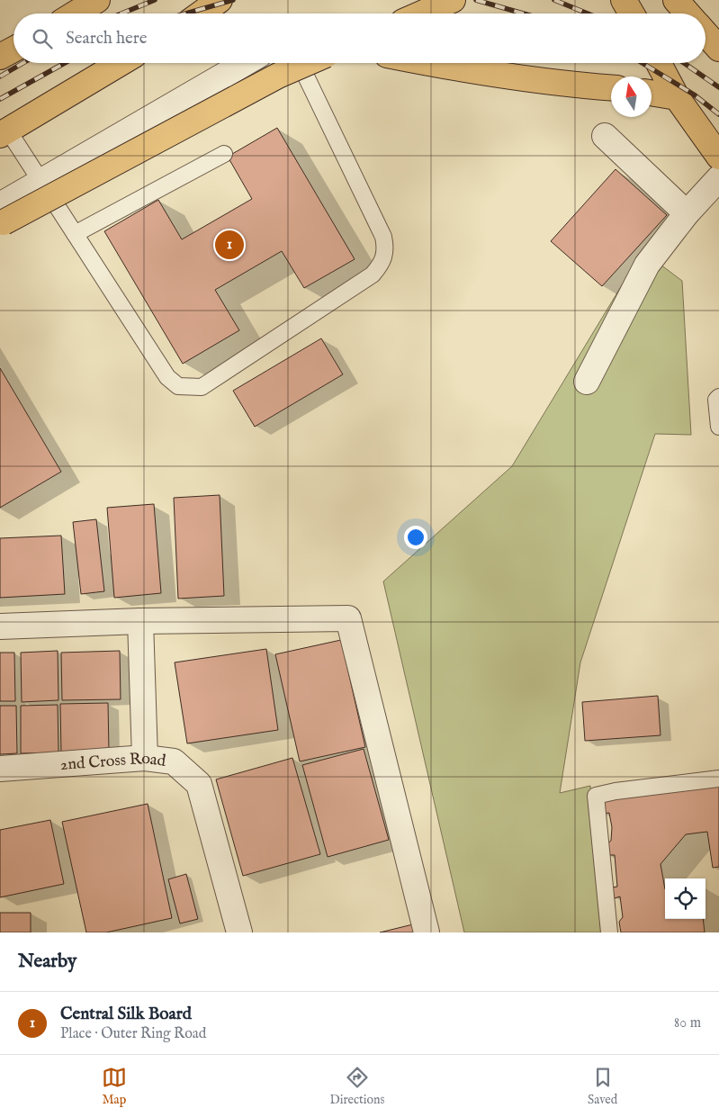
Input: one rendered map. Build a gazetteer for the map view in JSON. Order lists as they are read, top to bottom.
{
  "streets": {
    "street": ["2nd Cross Road"]
  },
  "north": "top",
  "page": {
    "search": "Search here",
    "pins": "1",
    "heading": "Nearby",
    "list": [
      {
        "mark": "1",
        "name": "Central Silk Board",
        "note": "Place · Outer Ring Road",
        "value": "80 m"
      }
    ],
    "nav": ["Map", "Directions", "Saved"]
  }
}
